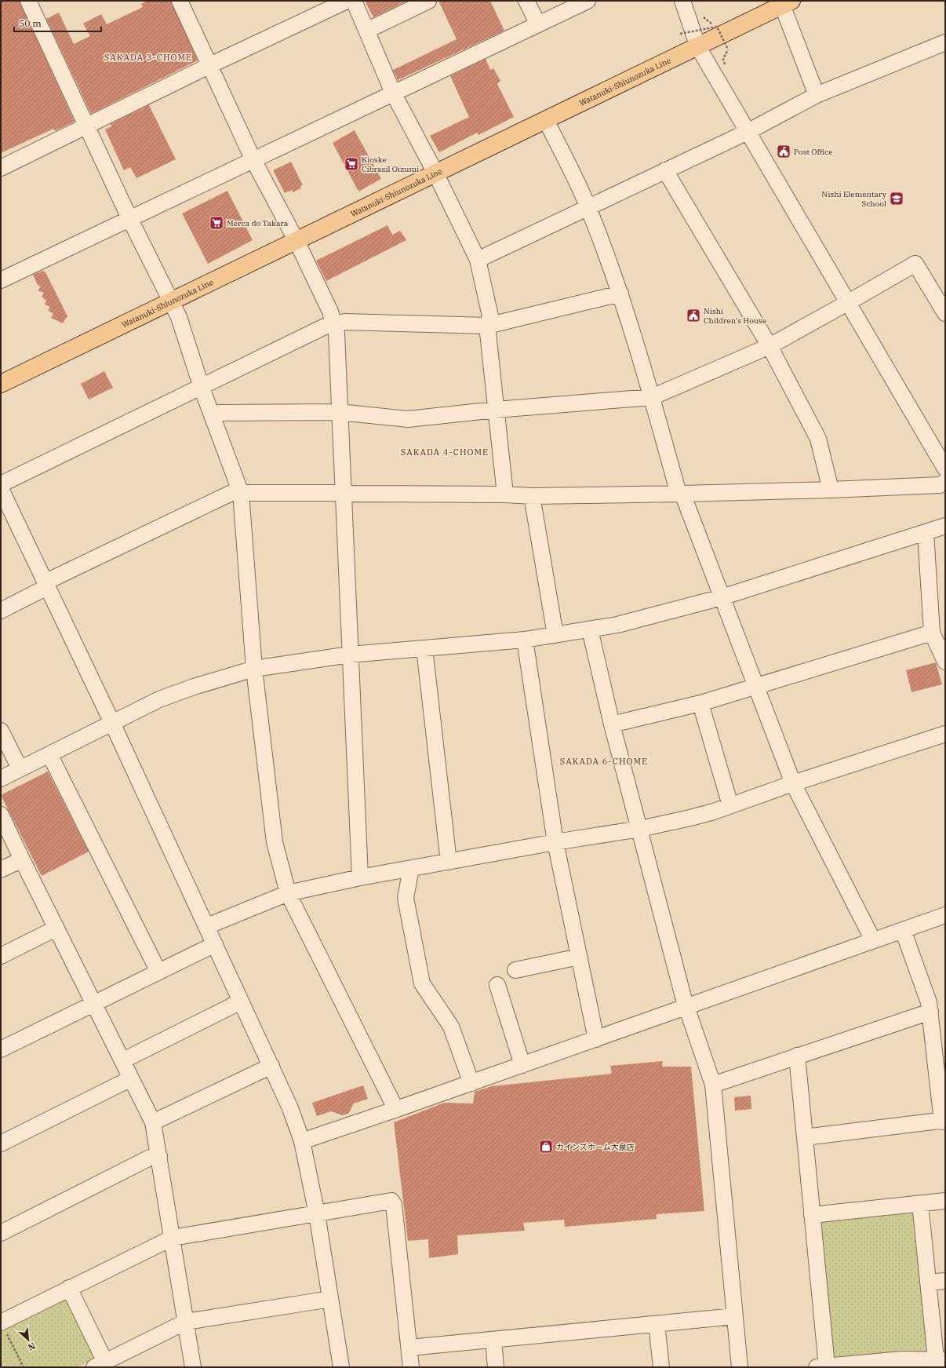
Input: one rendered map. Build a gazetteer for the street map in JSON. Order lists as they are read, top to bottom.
{
  "streets": {
    "main road": ["Watanuki-Shiunozuka Line"]
  },
  "districts": ["SAKADA 3-CHOME", "SAKADA 4-CHOME", "SAKADA 6-CHOME"],
  "places": {
    "public building": ["Post Office", "Nishi Children's House"],
    "supermarket": ["Kioske Cibrasil Oizumi", "Merca do Takara"],
    "school or university": ["Nishi Elementary School"],
    "shop": ["カインズホーム大泉店"]
  },
  "scale_bar": "50 m",
  "north": "bottom right"
}
